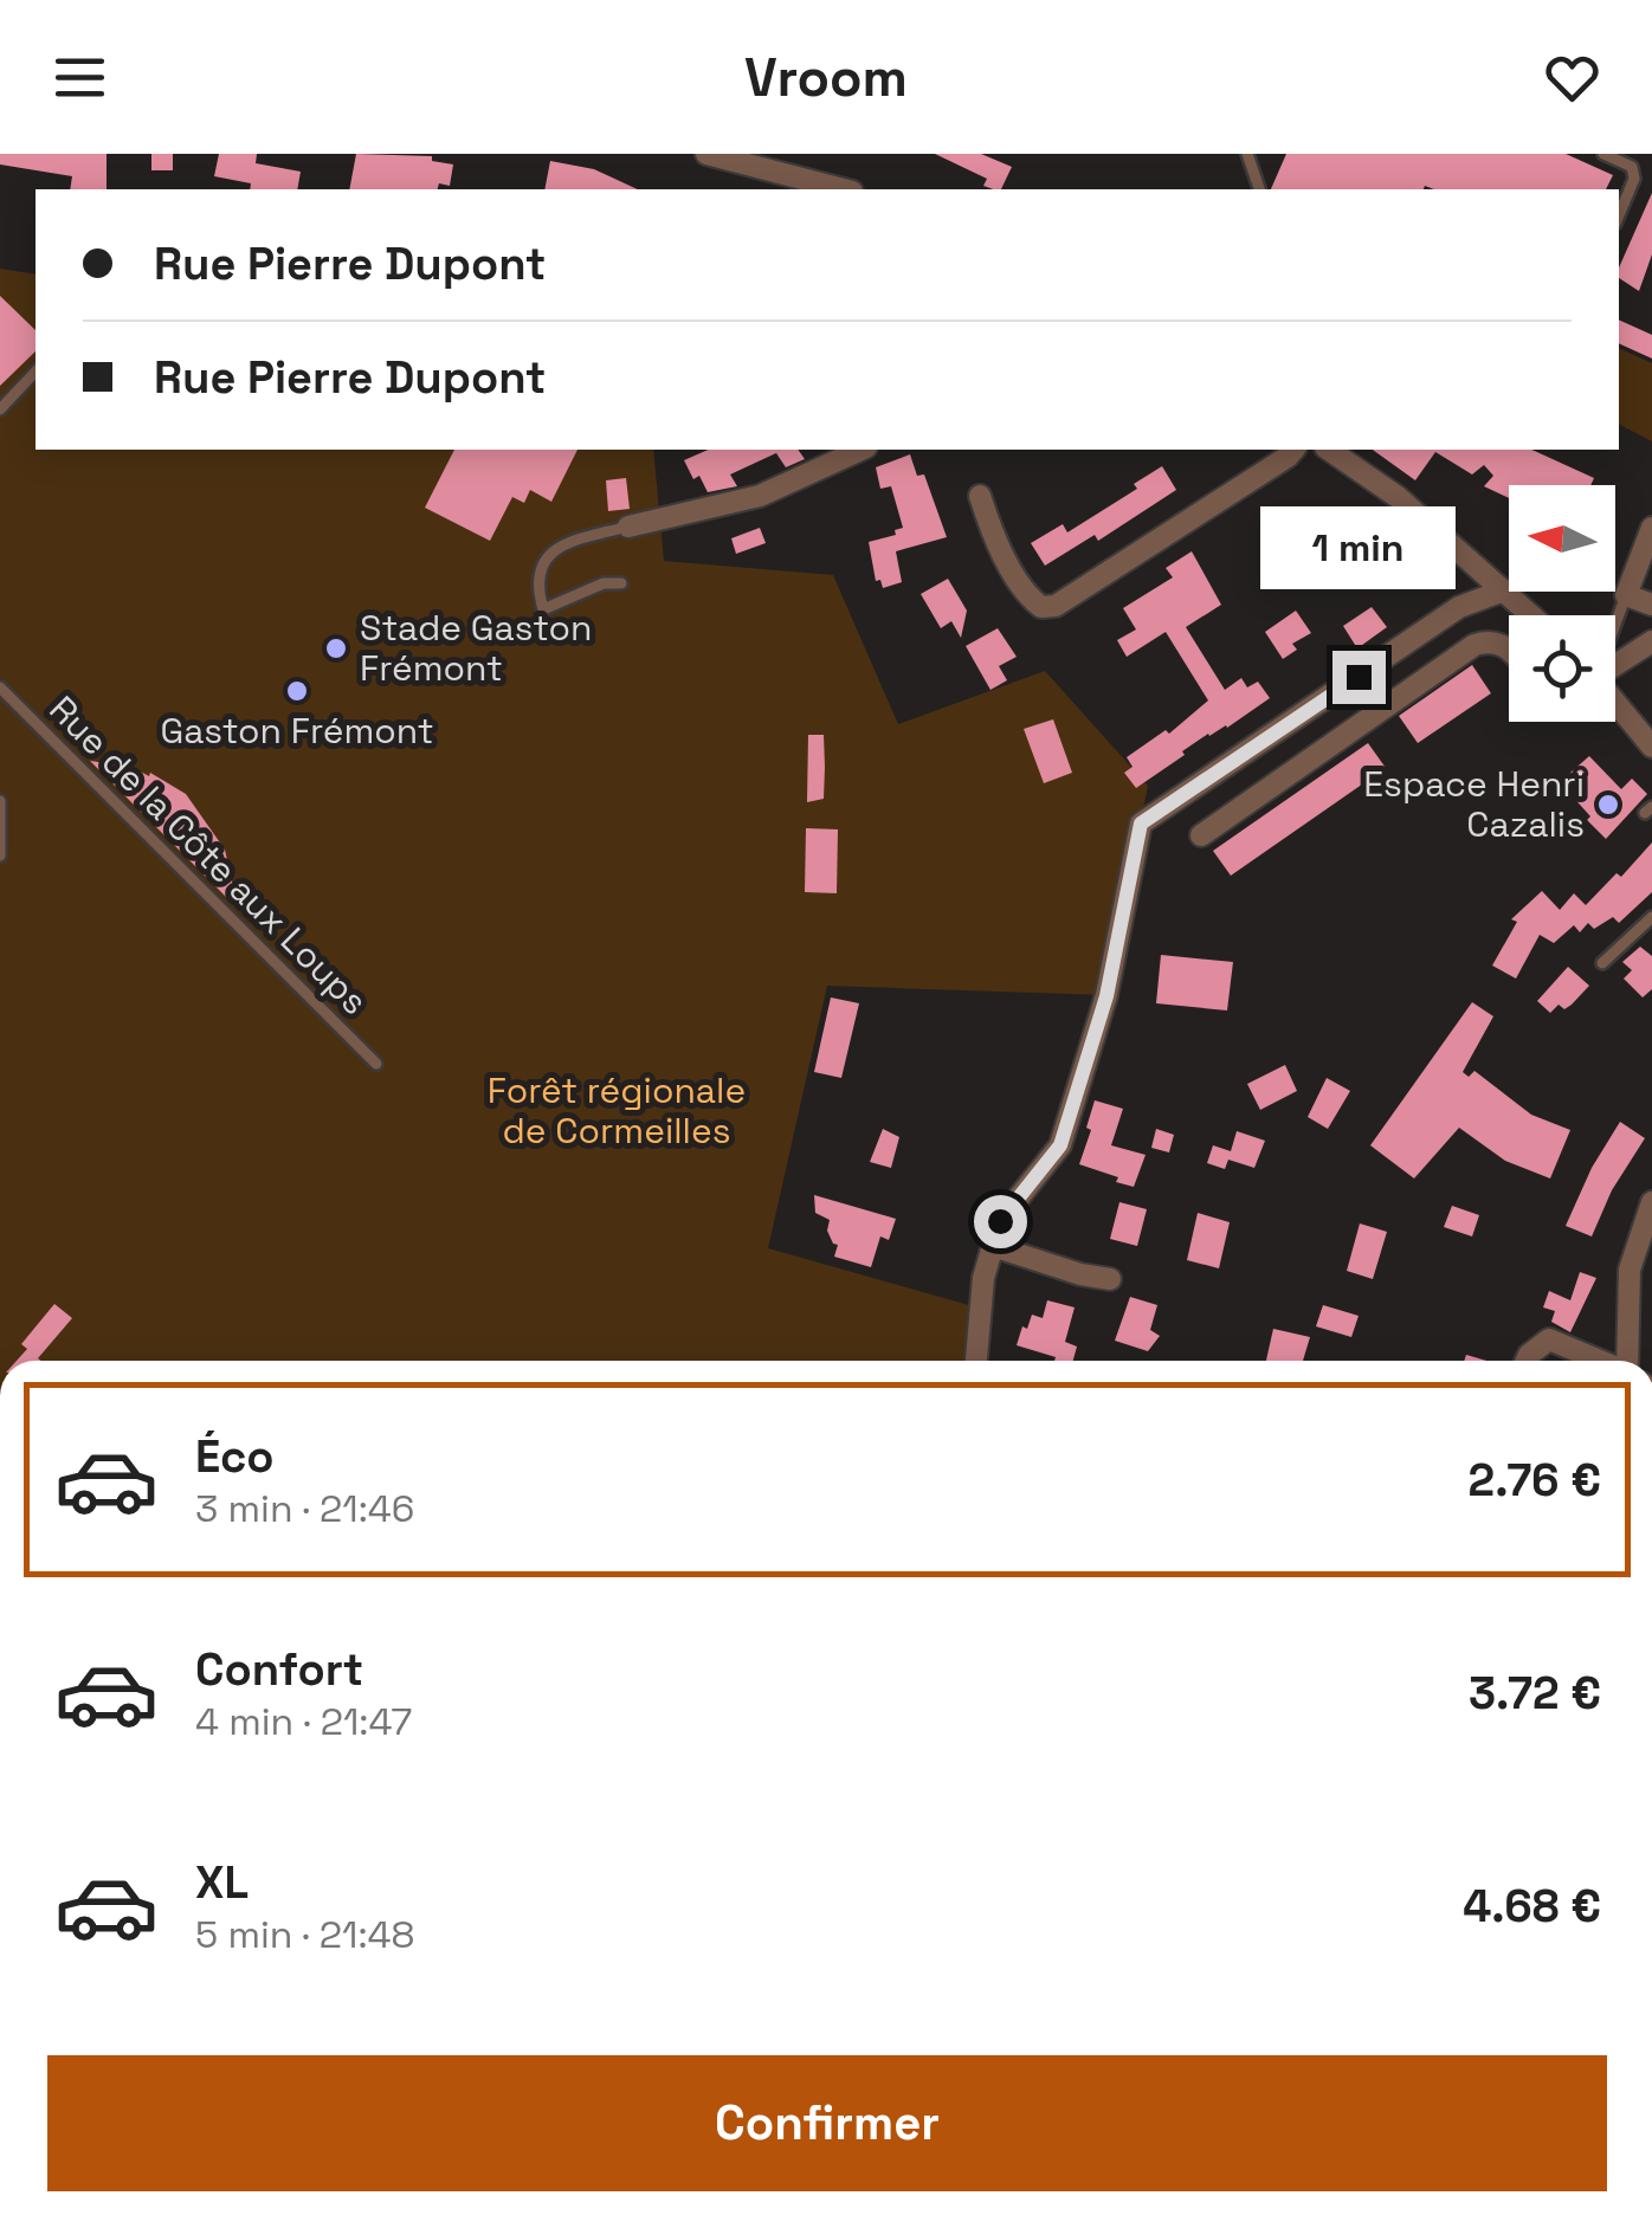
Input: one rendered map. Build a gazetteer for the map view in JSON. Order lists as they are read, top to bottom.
{
  "streets": {
    "lane": ["Rue de la Côte aux Loups"]
  },
  "parks": ["Forêt régionale de Cormeilles"],
  "places": ["Stade Gaston Frémont", "Gaston Frémont", "Espace Henri Cazalis"],
  "north": "left",
  "page": {
    "header": "Vroom",
    "banner": ["Rue Pierre Dupont", "Rue Pierre Dupont"],
    "bubble": "1 min",
    "list": [
      {
        "name": "Éco",
        "note": "3 min · 21:46",
        "value": "2.76 €"
      },
      {
        "name": "Confort",
        "note": "4 min · 21:47",
        "value": "3.72 €"
      },
      {
        "name": "XL",
        "note": "5 min · 21:48",
        "value": "4.68 €"
      }
    ],
    "buttons": "Confirmer"
  }
}
